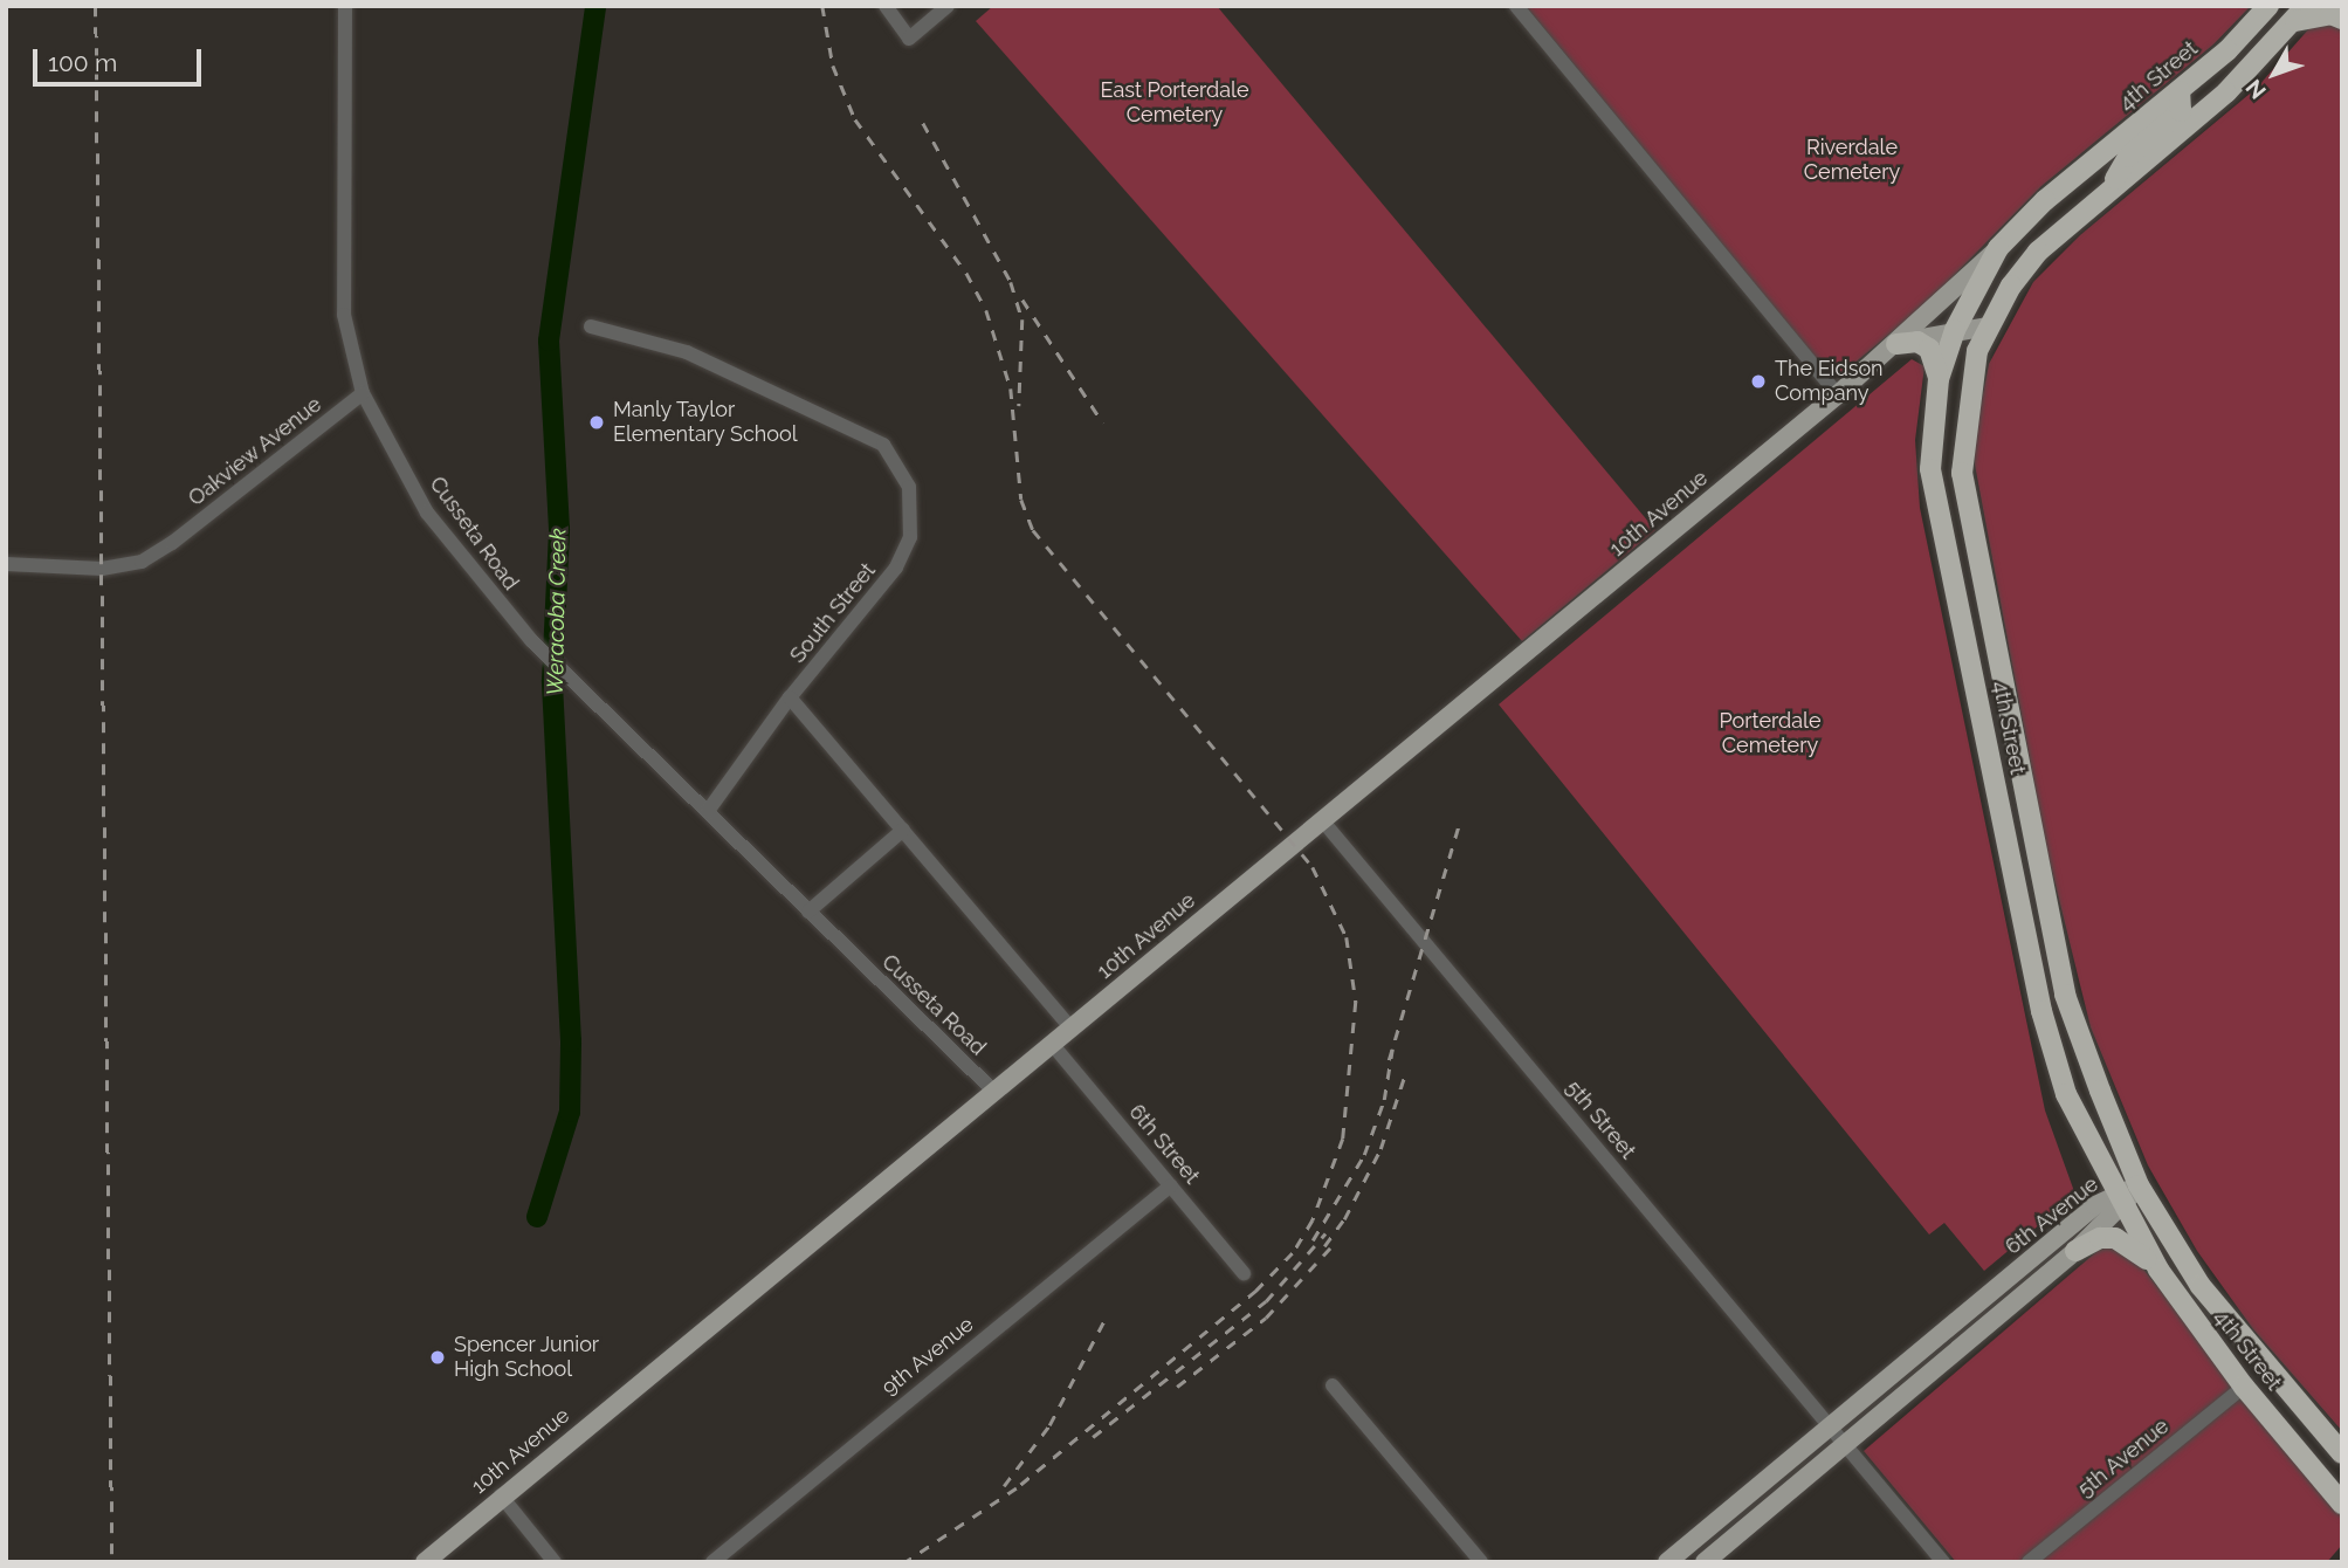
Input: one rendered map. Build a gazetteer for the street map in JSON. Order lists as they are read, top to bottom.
{
  "streets": {
    "highway": ["4th Street"],
    "main road": ["10th Avenue", "6th Avenue"],
    "street": [
      "Oakview Avenue",
      "Cusseta Road",
      "South Street",
      "5th Street",
      "6th Street",
      "9th Avenue",
      "5th Avenue"
    ]
  },
  "crossings": [
    ["4th Street", "10th Avenue"],
    ["4th Street", "6th Avenue"],
    ["4th Street", "5th Avenue"],
    ["Oakview Avenue", "Cusseta Road"],
    ["10th Avenue", "Cusseta Road"],
    ["10th Avenue", "5th Street"],
    ["10th Avenue", "6th Street"],
    ["Cusseta Road", "South Street"],
    ["5th Street", "6th Avenue"],
    ["6th Street", "9th Avenue"]
  ],
  "water": ["Weracoba Creek"],
  "parks": ["East Porterdale Cemetery", "Riverdale Cemetery", "Porterdale Cemetery"],
  "places": ["The Eidson Company", "Manly Taylor Elementary School", "Spencer Junior High School"],
  "scale_bar": "100 m",
  "north": "bottom left"
}
